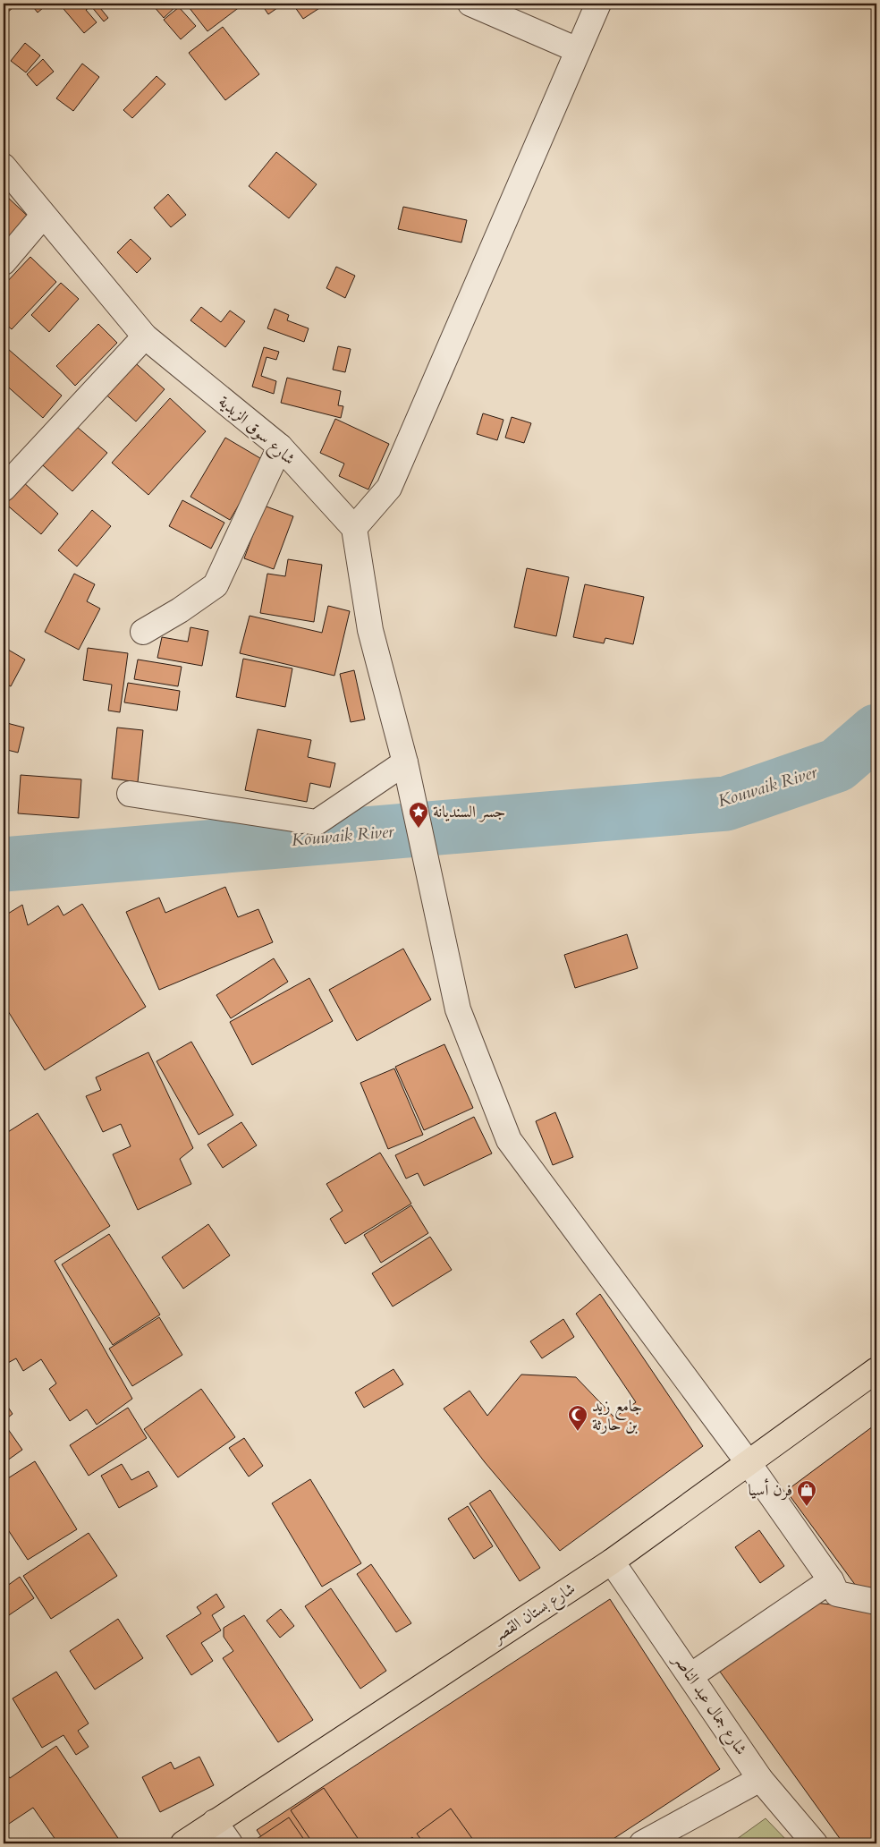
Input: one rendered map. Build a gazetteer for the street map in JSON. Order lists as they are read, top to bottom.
{
  "streets": {
    "main road": ["شارع بستان القصر"],
    "street": ["شارع سوق الزبدية", "شارع جمال عبد الناصر"]
  },
  "crossings": [
    ["شارع بستان القصر", "شارع جمال عبد الناصر"]
  ],
  "water": ["Kouwaik River"],
  "places": {
    "place": ["جسر السنديانة"],
    "mosque": ["جامع زيد بن حارثة"],
    "shop": ["فرن أسيا"]
  }
}
